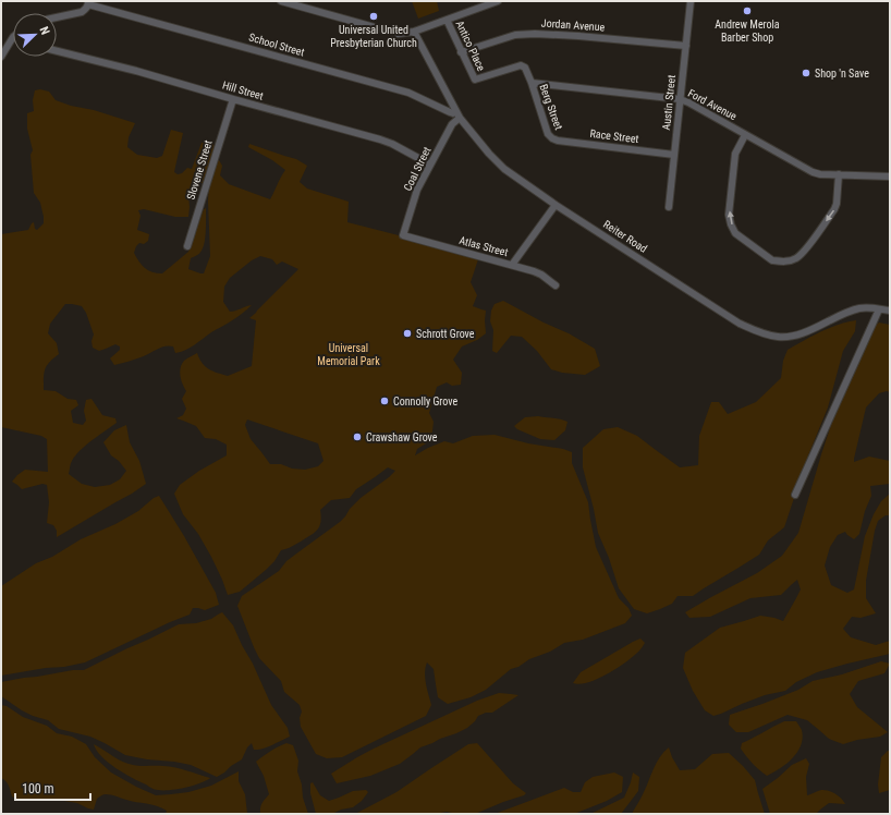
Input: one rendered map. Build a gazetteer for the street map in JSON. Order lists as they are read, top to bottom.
{
  "streets": {
    "street": [
      "Jordan Avenue",
      "School Street",
      "Antico Place",
      "Hill Street",
      "Austin Street",
      "Ford Avenue",
      "Berg Street",
      "Race Street",
      "Coal Street",
      "Slovene Street",
      "Reiter Road",
      "Atlas Street"
    ]
  },
  "crossings": [
    ["Jordan Avenue", "Antico Place"],
    ["Jordan Avenue", "Austin Street"],
    ["School Street", "Coal Street"],
    ["School Street", "Reiter Road"],
    ["Antico Place", "Ford Avenue"],
    ["Antico Place", "Berg Street"],
    ["Hill Street", "Coal Street"],
    ["Hill Street", "Slovene Street"],
    ["Austin Street", "Ford Avenue"],
    ["Austin Street", "Race Street"],
    ["Ford Avenue", "Berg Street"],
    ["Berg Street", "Race Street"],
    ["Coal Street", "Reiter Road"],
    ["Coal Street", "Atlas Street"],
    ["Reiter Road", "Atlas Street"]
  ],
  "parks": ["Universal Memorial Park"],
  "places": [
    "Andrew Merola Barber Shop",
    "Universal United Presbyterian Church",
    "Shop 'n Save",
    "Schrott Grove",
    "Connolly Grove",
    "Crawshaw Grove"
  ],
  "scale_bar": "100 m",
  "north": "top right"
}
